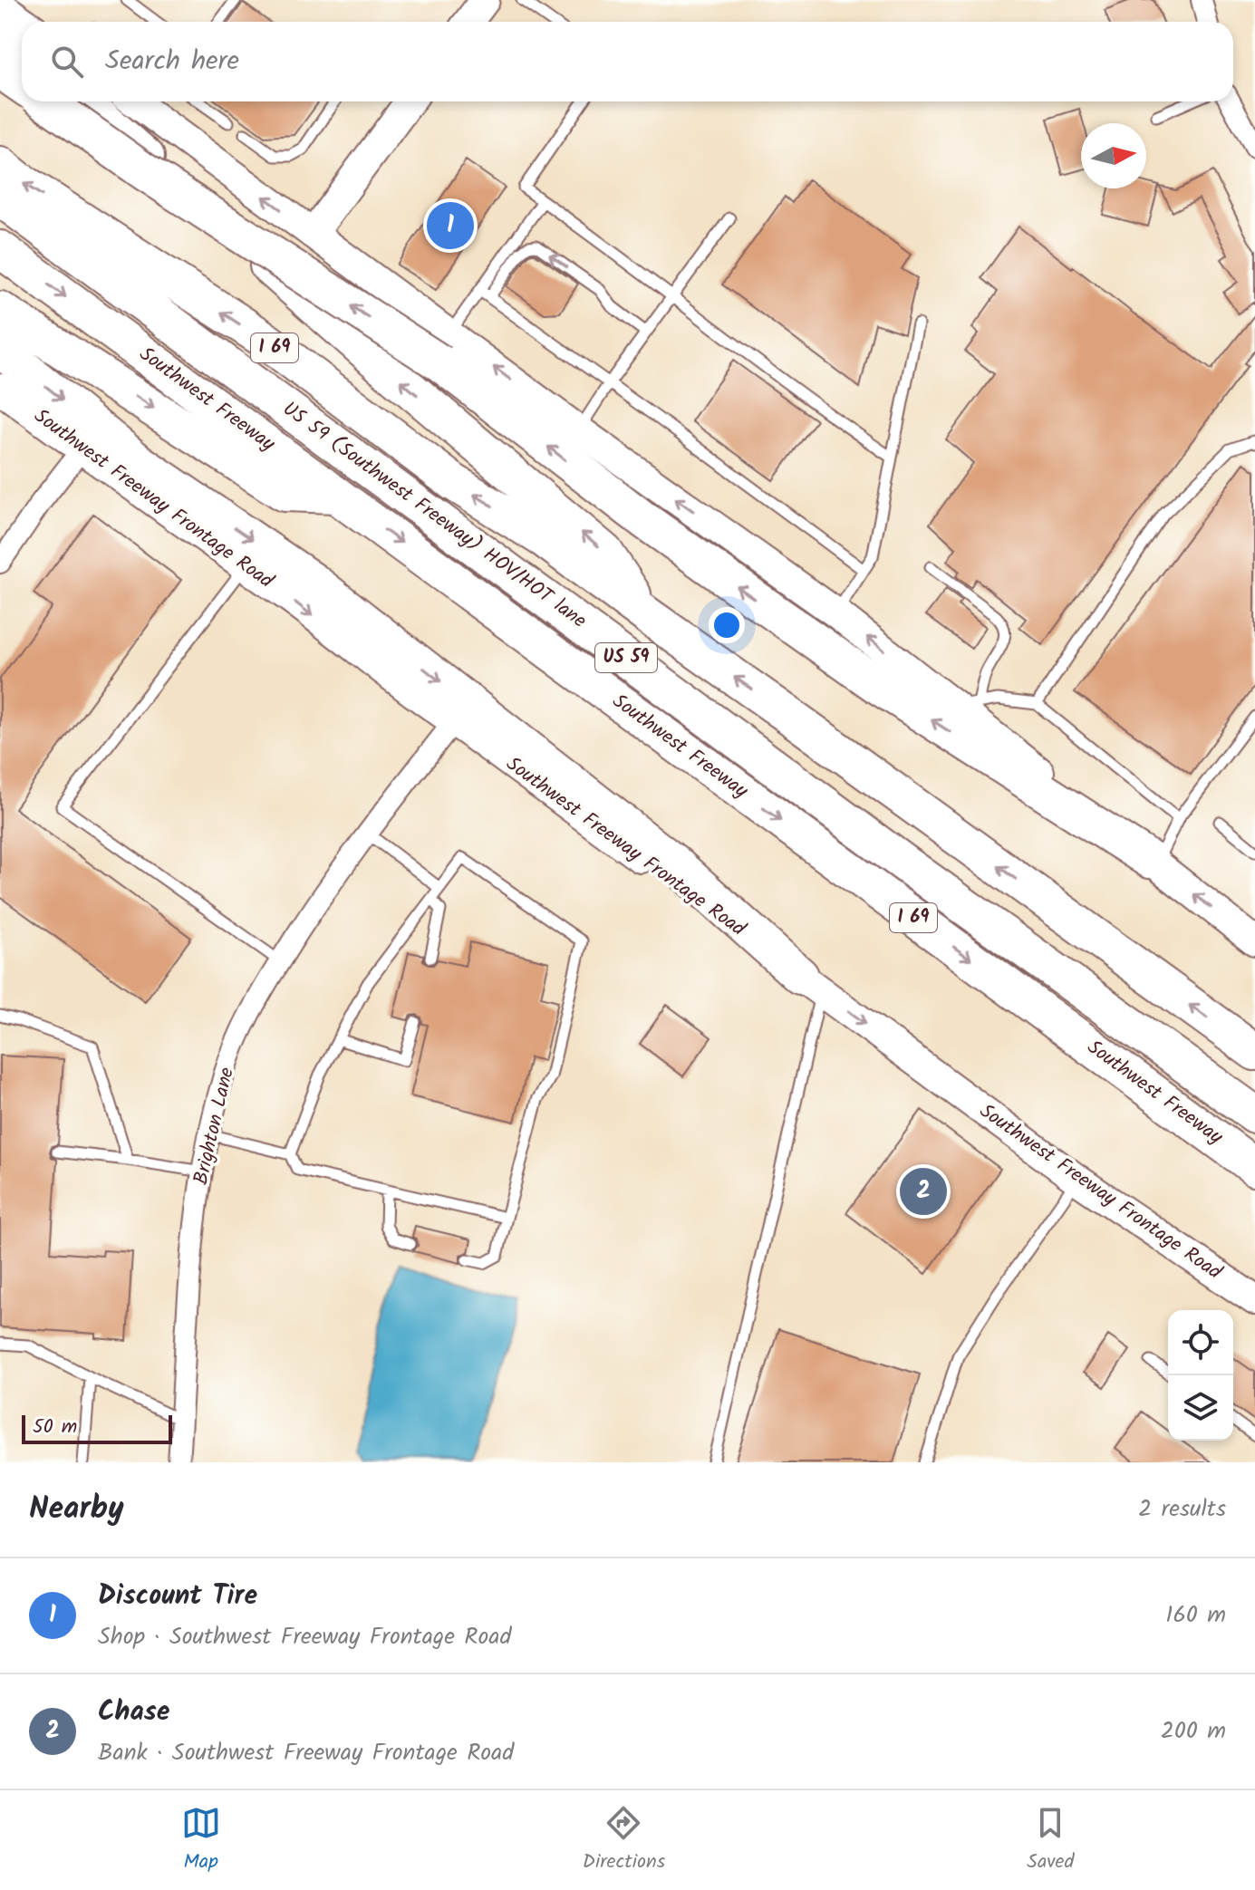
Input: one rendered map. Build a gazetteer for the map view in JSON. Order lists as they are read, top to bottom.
{
  "streets": {
    "highway": [
      "I 69",
      "Southwest Freeway",
      "US 59 (Southwest Freeway) HOV/HOT lane",
      "US 59"
    ],
    "main road": ["Southwest Freeway Frontage Road"],
    "street": ["Brighton Lane"]
  },
  "crossings": [
    ["Southwest Freeway Frontage Road", "Brighton Lane"]
  ],
  "one_way": ["Southwest Freeway Frontage Road"],
  "scale_bar": "50 m",
  "north": "right",
  "page": {
    "search": "Search here",
    "pins": ["1", "2"],
    "scale": "50 m",
    "heading": ["Nearby", "2 results"],
    "list": [
      {
        "mark": "1",
        "name": "Discount Tire",
        "note": "Shop · Southwest Freeway Frontage Road",
        "value": "160 m"
      },
      {
        "mark": "2",
        "name": "Chase",
        "note": "Bank · Southwest Freeway Frontage Road",
        "value": "200 m"
      }
    ],
    "nav": ["Map", "Directions", "Saved"]
  }
}
